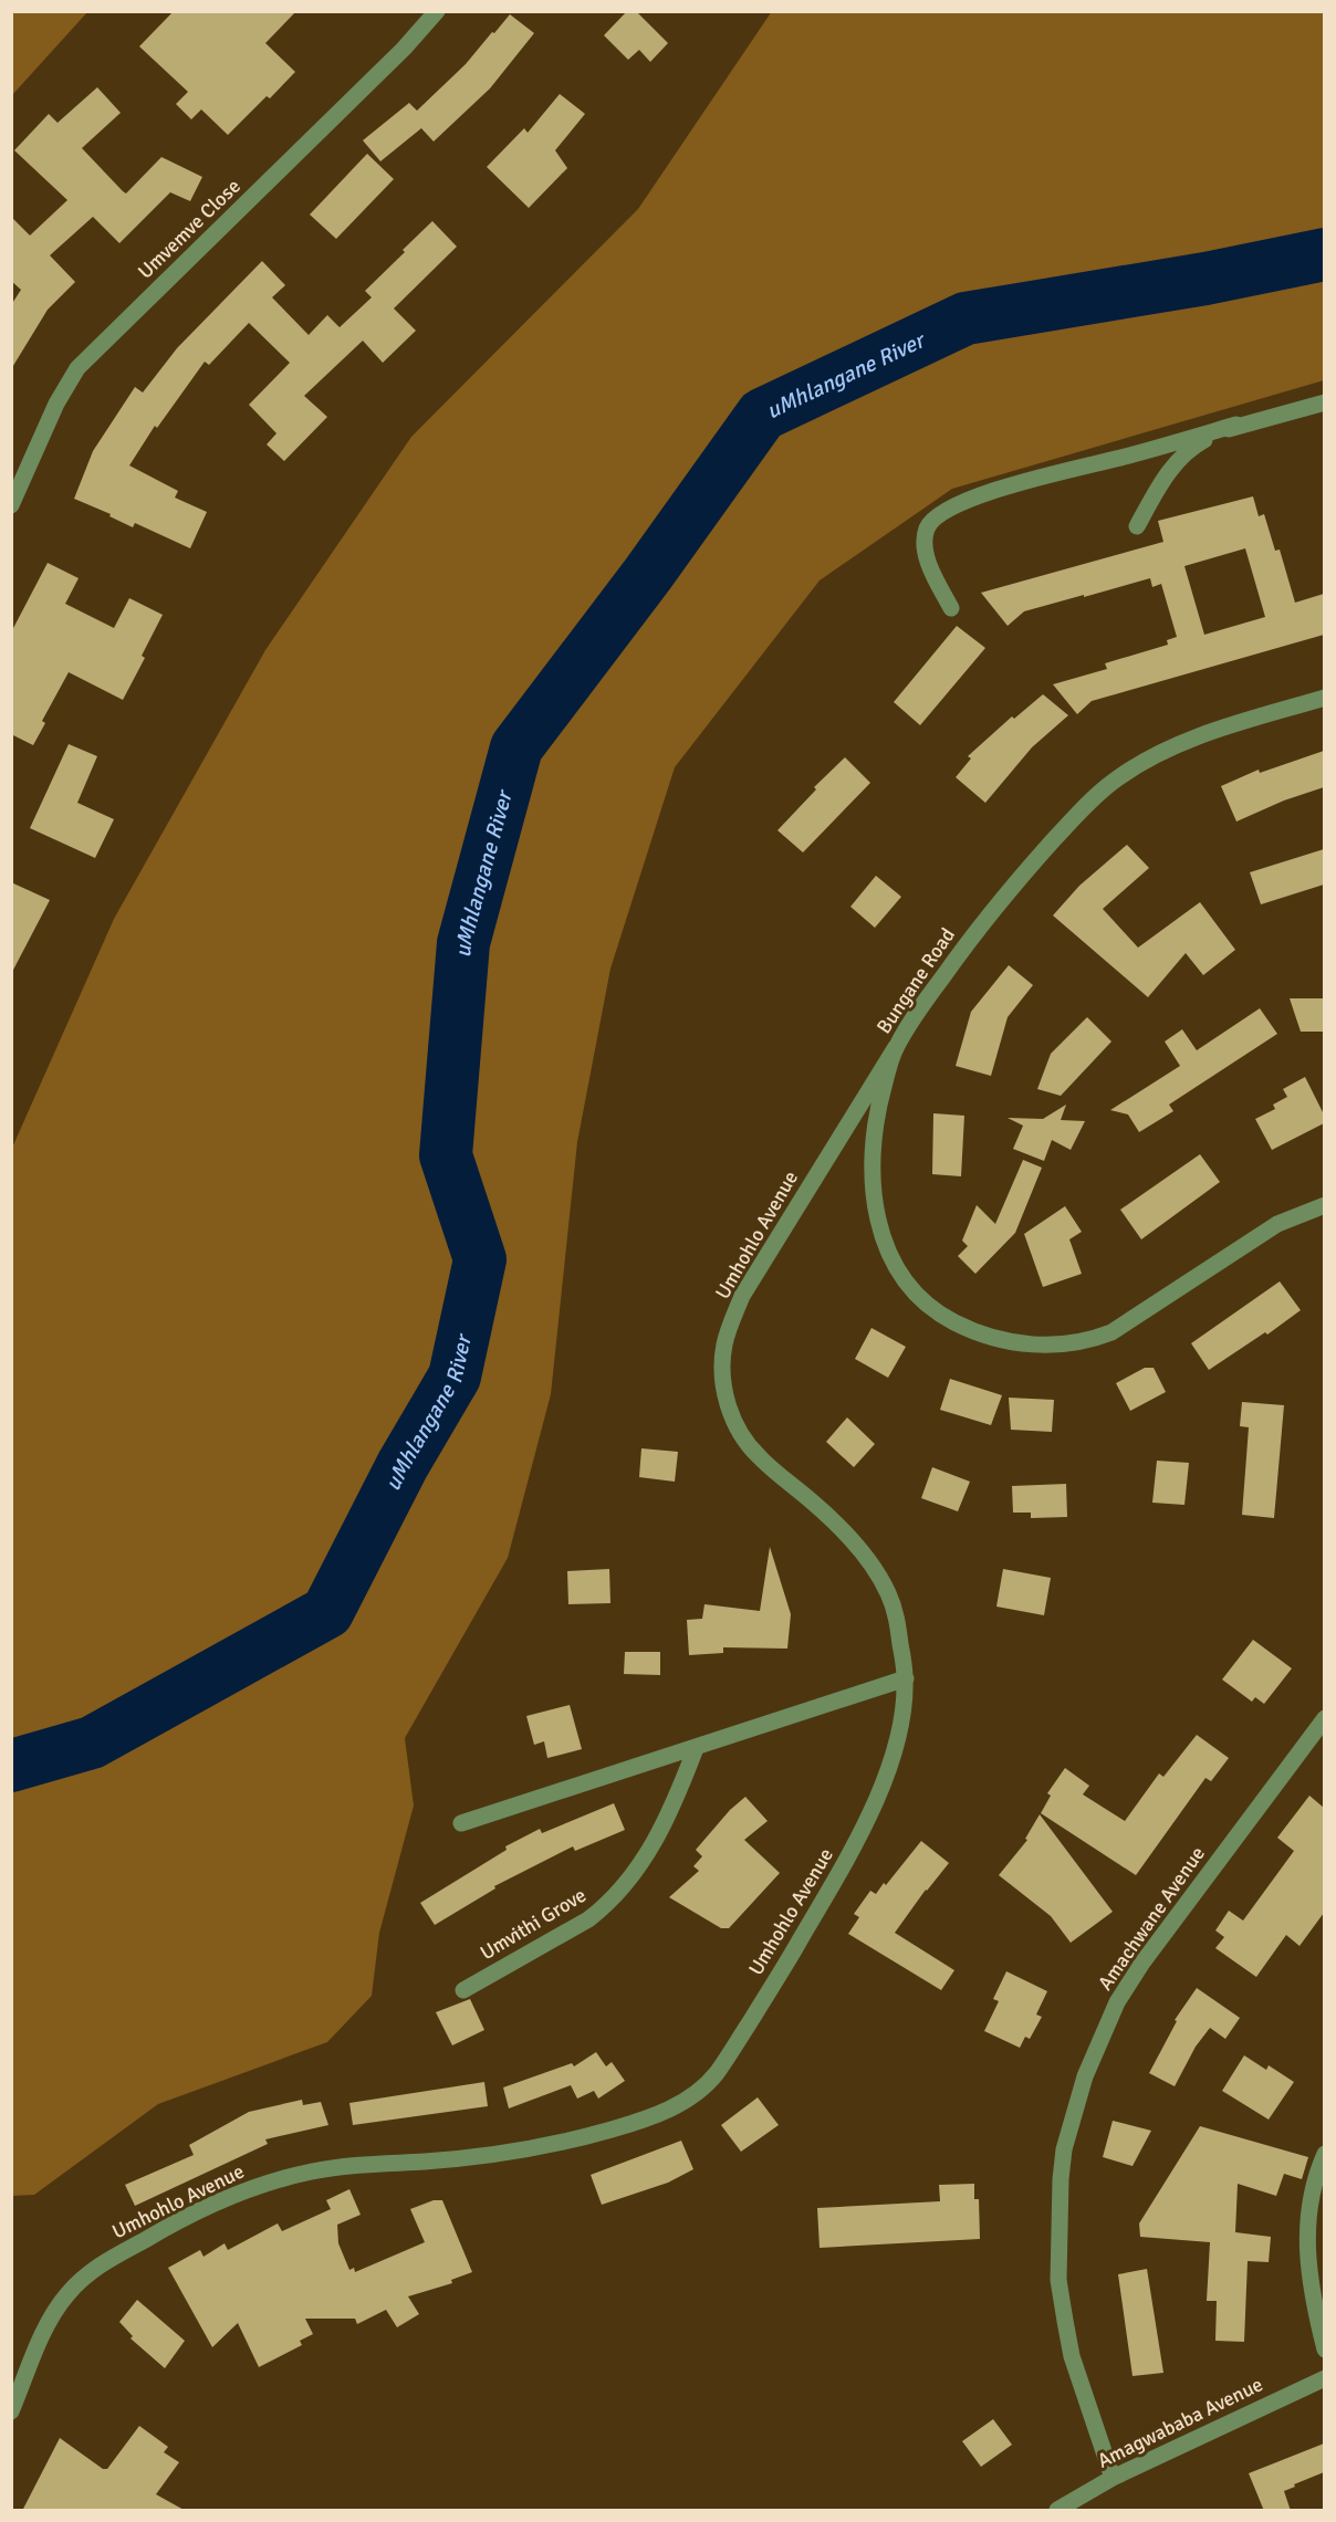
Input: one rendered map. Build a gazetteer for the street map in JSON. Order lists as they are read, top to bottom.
{
  "streets": {
    "street": [
      "Umvemve Close",
      "Bungane Road",
      "Umhohlo Avenue",
      "Amachwane Avenue",
      "Umvithi Grove",
      "Amagwababa Avenue"
    ]
  },
  "crossings": [
    ["Bungane Road", "Umhohlo Avenue"],
    ["Amachwane Avenue", "Amagwababa Avenue"]
  ],
  "water": ["uMhlangane River"]
}
